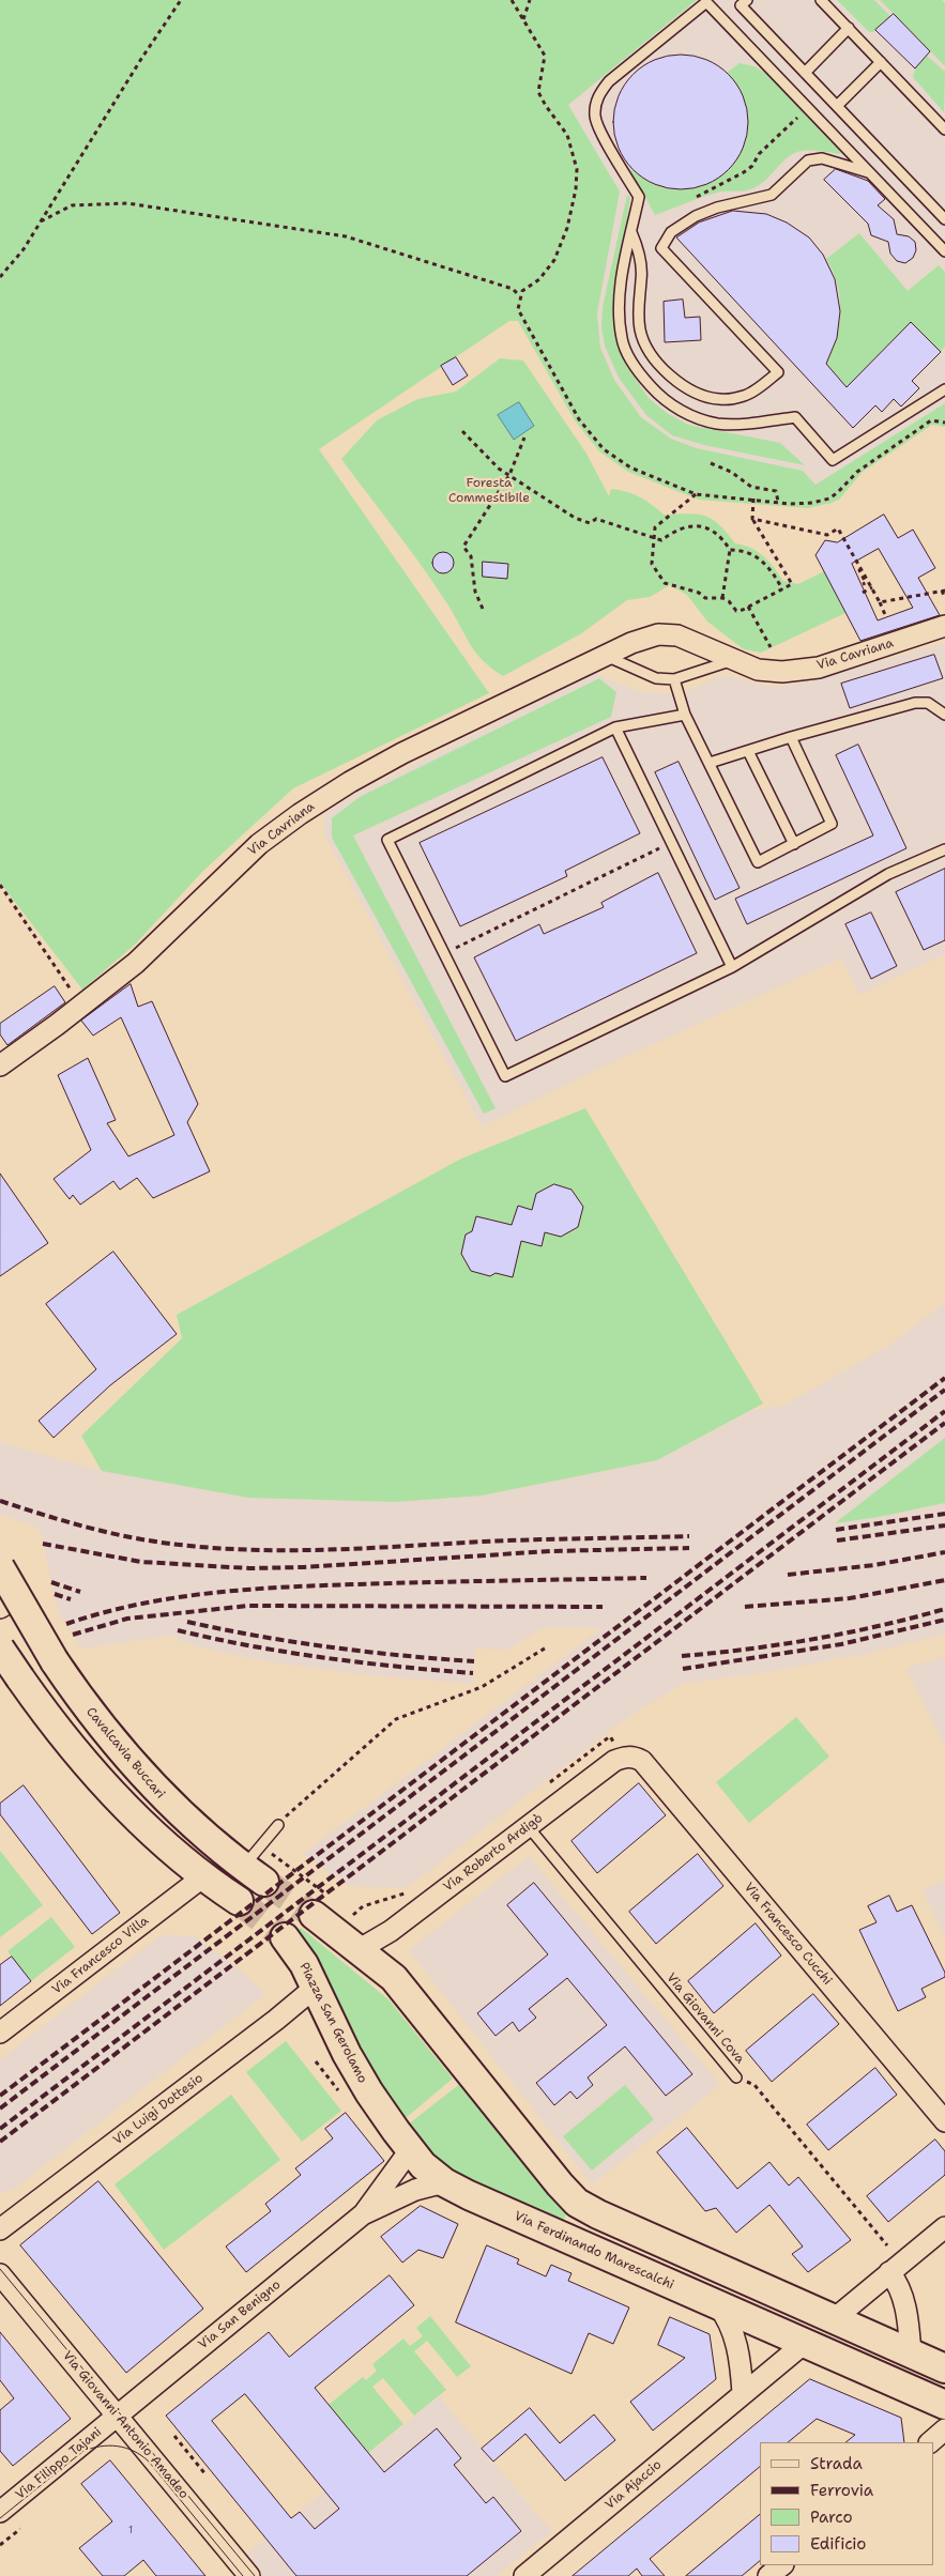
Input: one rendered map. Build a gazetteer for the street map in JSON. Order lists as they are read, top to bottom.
{
  "streets": {
    "street": [
      "Via Cavriana",
      "Cavalcavia Buccari",
      "Via Roberto Ardigò",
      "Via Francesco Cucchi",
      "Via Francesco Villa",
      "Piazza San Gerolamo",
      "Via Luigi Dottesio",
      "Via Ferdinando Marescalchi",
      "Via San Benigno",
      "Via Giovanni Antonio Amadeo",
      "Via Filippo Tajani",
      "Via Ajaccio"
    ],
    "lane": ["Via Giovanni Cova"]
  },
  "crossings": [
    ["Via Roberto Ardigò", "Via Francesco Cucchi"],
    ["Via Roberto Ardigò", "Via Giovanni Cova"],
    ["Via Roberto Ardigò", "Via Ferdinando Marescalchi"],
    ["Piazza San Gerolamo", "Via Luigi Dottesio"],
    ["Piazza San Gerolamo", "Via Ferdinando Marescalchi"],
    ["Piazza San Gerolamo", "Via San Benigno"],
    ["Via Ferdinando Marescalchi", "Via San Benigno"],
    ["Via Ferdinando Marescalchi", "Via Ajaccio"],
    ["Via San Benigno", "Via Giovanni Antonio Amadeo"],
    ["Via San Benigno", "Via Filippo Tajani"],
    ["Via Giovanni Antonio Amadeo", "Via Filippo Tajani"]
  ],
  "parks": ["Foresta Commestibile"],
  "house_numbers": ["1"],
  "legend": [
    "Strada",
    "Ferrovia",
    "Parco",
    "Edificio"
  ]
}
